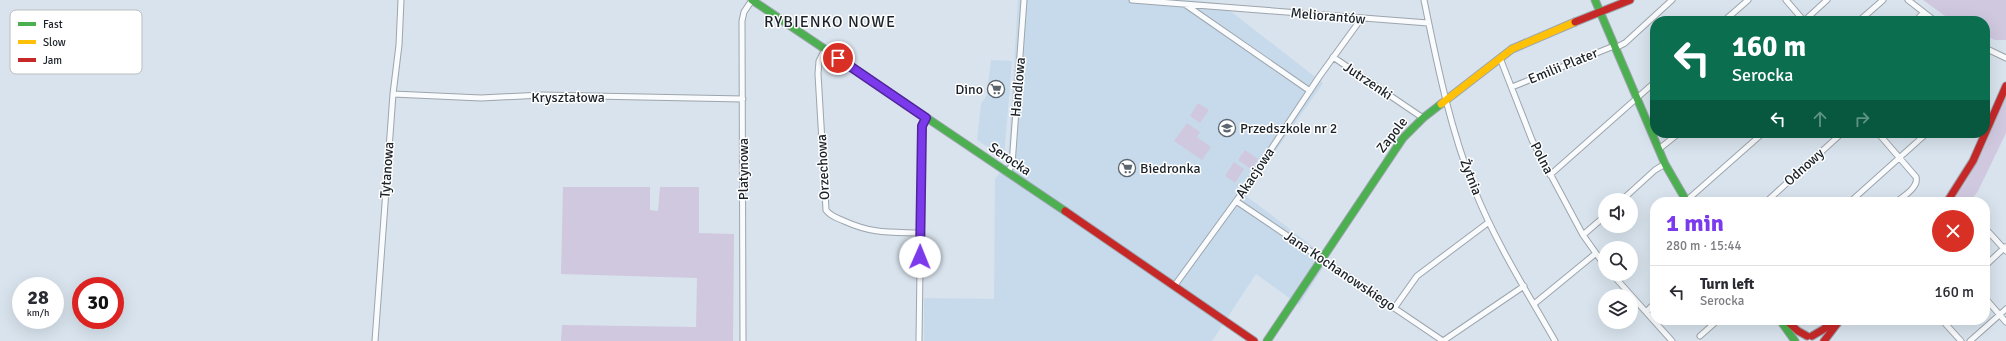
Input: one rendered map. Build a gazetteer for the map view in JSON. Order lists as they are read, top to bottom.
{
  "streets": {
    "main road": ["Zapole", "Serocka"],
    "street": [
      "Meliorantów",
      "Emilii Plater",
      "Jutrzenki",
      "Handlowa",
      "Kryształowa",
      "Polna",
      "Orzechowa",
      "Odnowy",
      "Platynowa",
      "Tytanowa",
      "Akacjowa",
      "Żytnia",
      "Jana Kochanowskiego"
    ]
  },
  "crossings": [
    ["Meliorantów", "Akacjowa"],
    ["Meliorantów", "Żytnia"],
    ["Emilii Plater", "Polna"],
    ["Jutrzenki", "Zapole"],
    ["Jutrzenki", "Akacjowa"],
    ["Handlowa", "Serocka"],
    ["Kryształowa", "Platynowa"],
    ["Kryształowa", "Tytanowa"],
    ["Zapole", "Polna"],
    ["Zapole", "Żytnia"],
    ["Zapole", "Jana Kochanowskiego"],
    ["Serocka", "Orzechowa"],
    ["Serocka", "Platynowa"],
    ["Serocka", "Akacjowa"],
    ["Akacjowa", "Jana Kochanowskiego"]
  ],
  "districts": ["RYBIENKO NOWE"],
  "places": {
    "supermarket": ["Dino", "Biedronka"],
    "school or university": ["Przedszkole nr 2"]
  },
  "legend": ["Fast", "Slow", "Jam"],
  "page": {
    "turn": ["160 m", "Serocka"],
    "heading": ["1 min", "280 m · 15:44"],
    "list": [
      {
        "name": "Turn left",
        "note": "Serocka",
        "value": "160 m"
      }
    ],
    "speed": "28 km/h",
    "limit": "30"
  }
}
